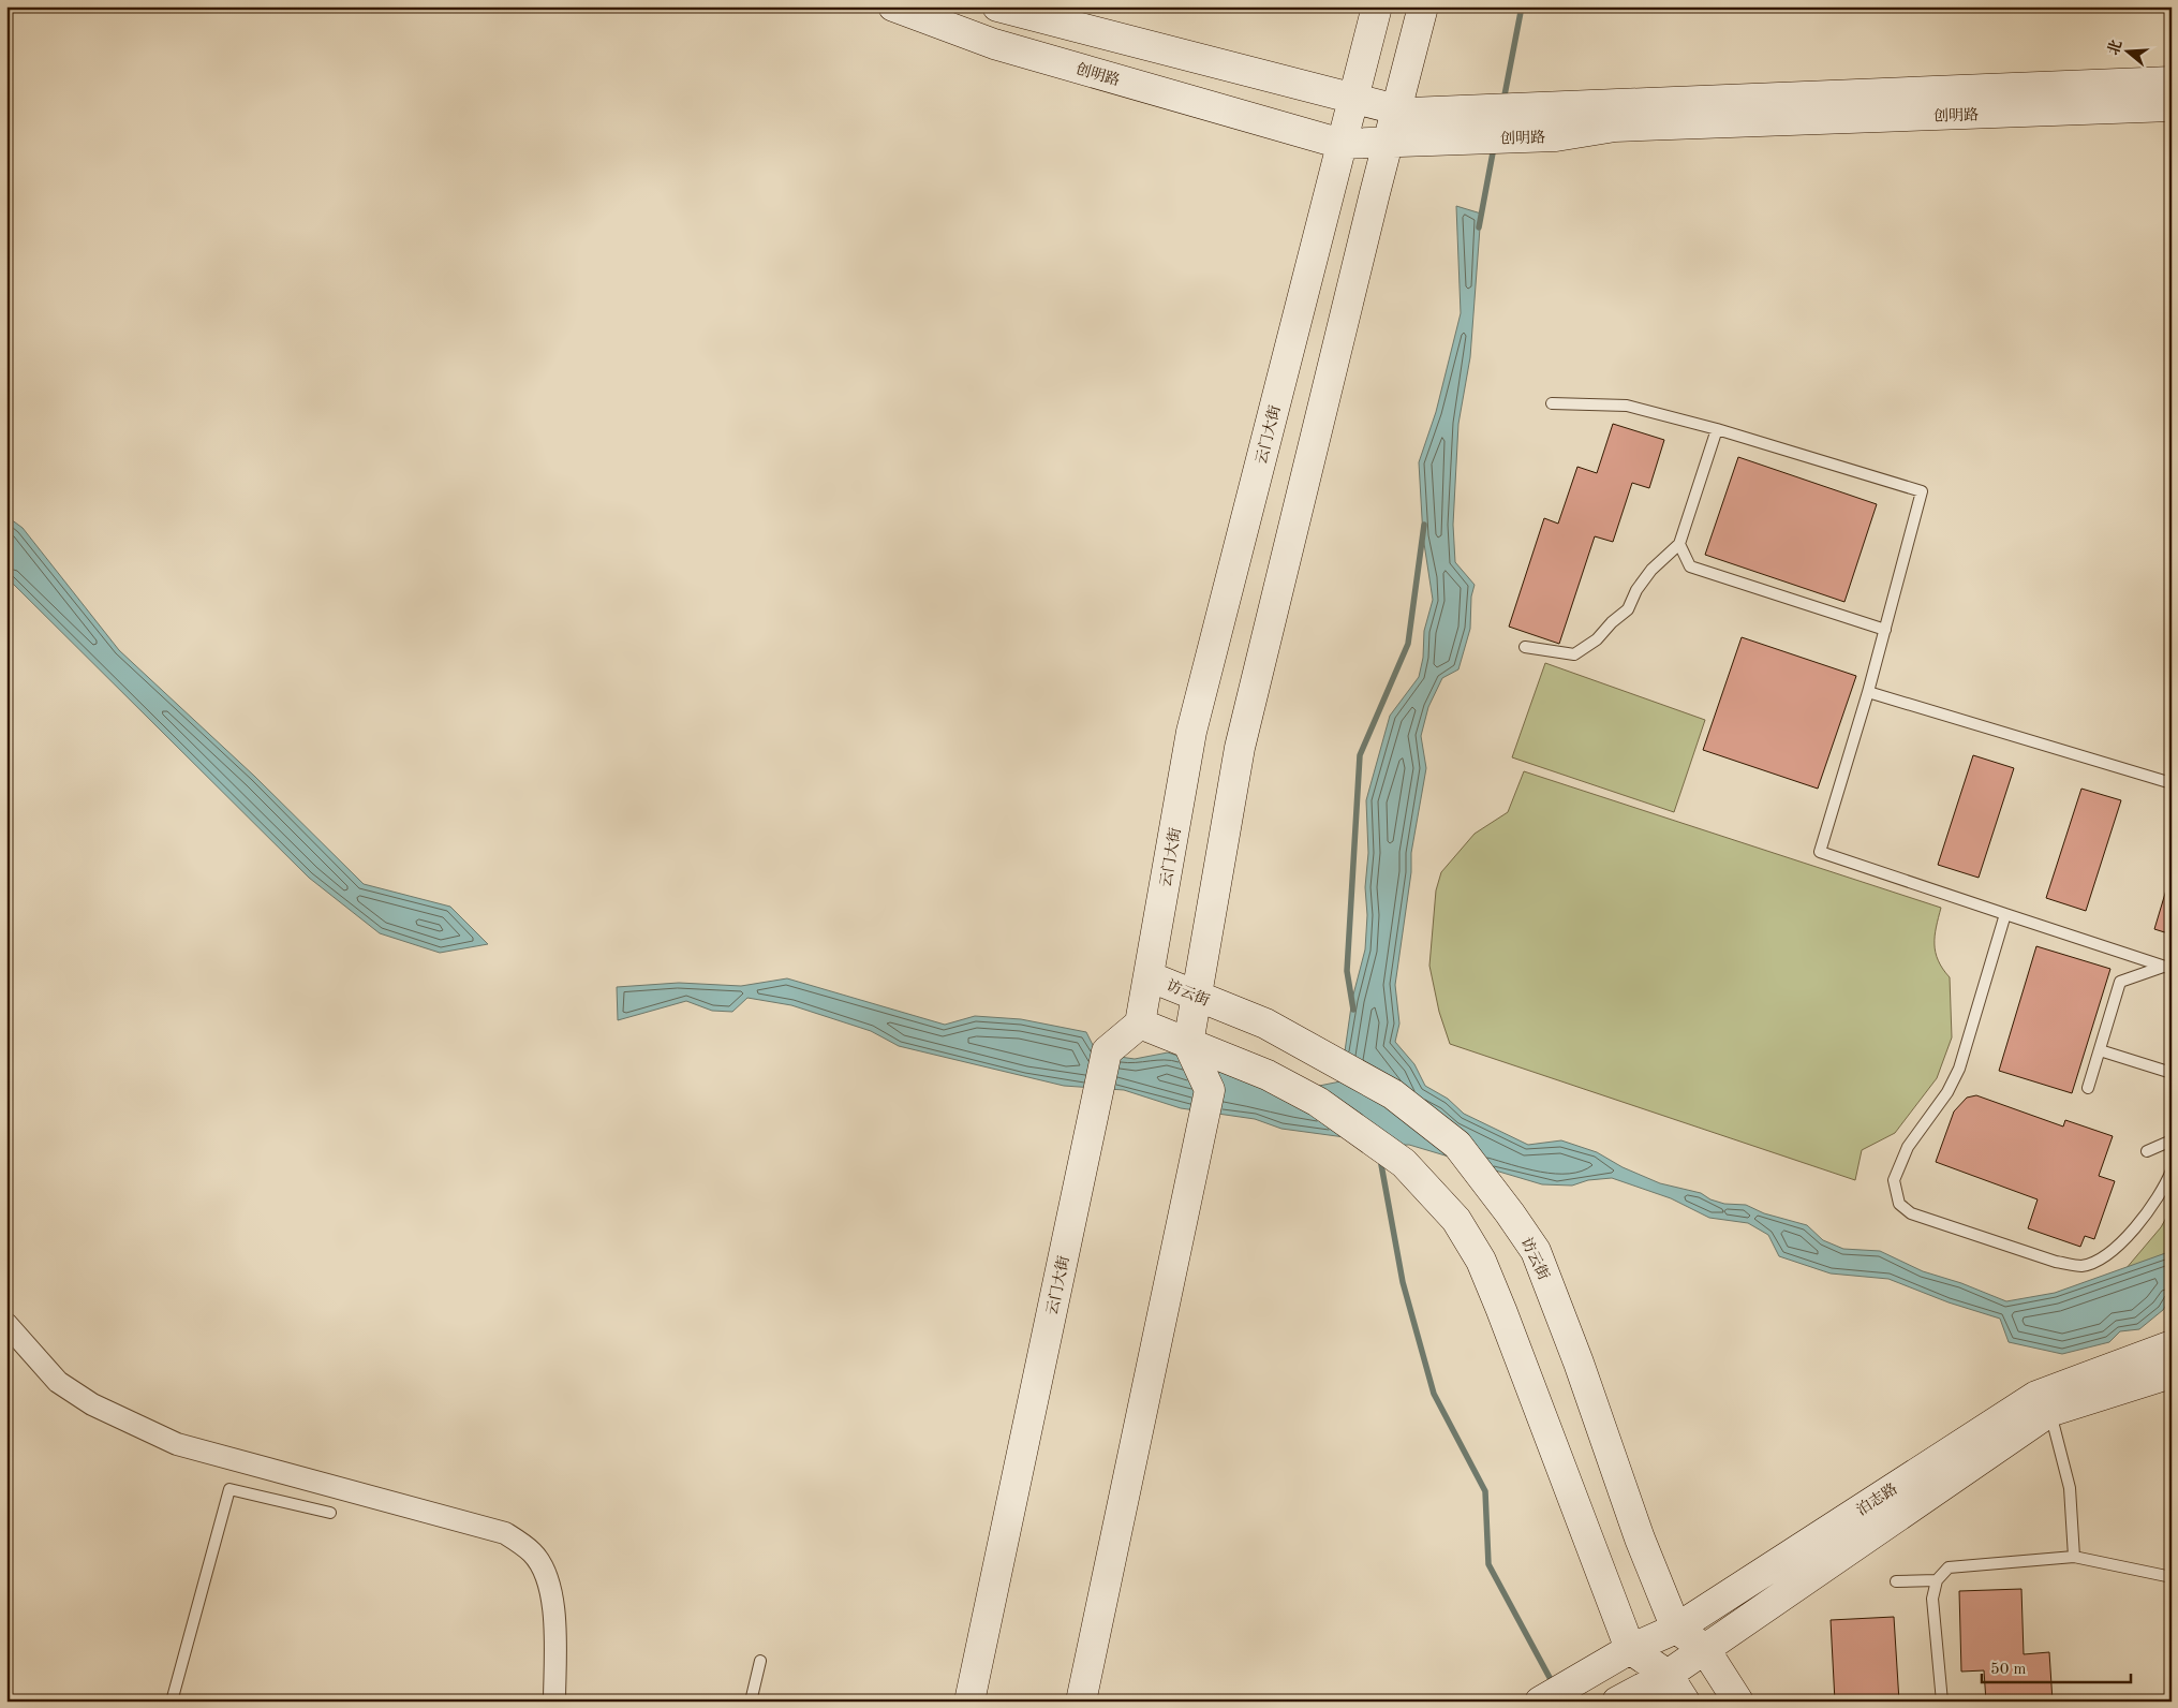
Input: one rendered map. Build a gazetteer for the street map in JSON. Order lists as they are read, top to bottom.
{
  "streets": {
    "main road": [
      "创明路",
      "云门大街",
      "访云街",
      "泊志路"
    ]
  },
  "crossings": [
    ["创明路", "云门大街"],
    ["云门大街", "访云街"],
    ["访云街", "泊志路"]
  ],
  "scale_bar": "50 m",
  "north": "left"
}
